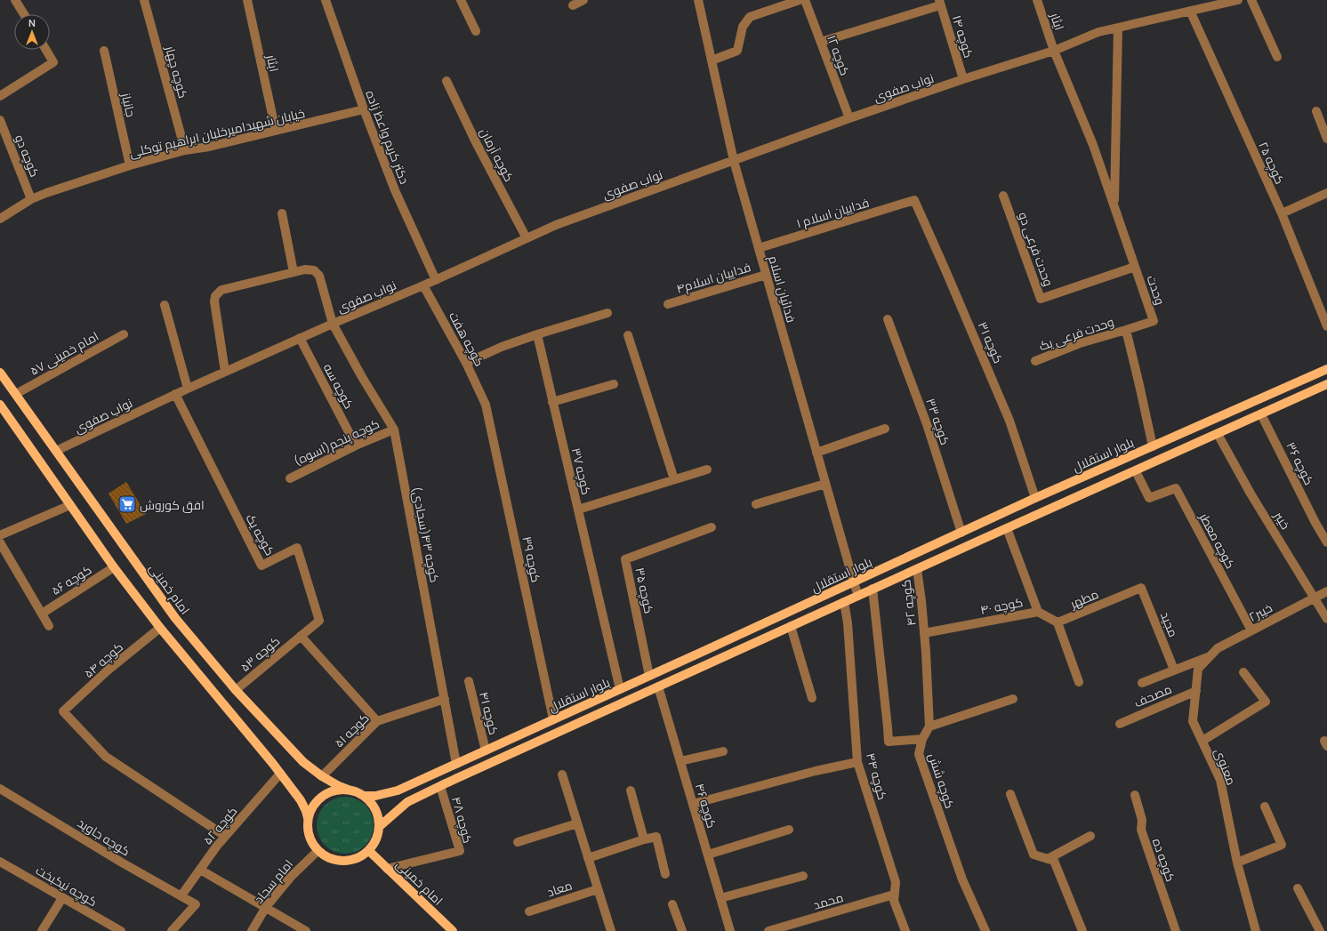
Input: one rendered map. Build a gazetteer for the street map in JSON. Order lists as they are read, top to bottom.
{
  "streets": {
    "main road": ["بلوار استقلال", "امام خمینی"],
    "street": [
      "ایثار",
      "کوچه ۱۴",
      "کوچه ۱۲",
      "کوچه چهار",
      "نواب صفوی",
      "جانباز",
      "خیابان شهیدامیرخلبان ابراهیم توکلی",
      "دکتر کریم واعظ زاده",
      "کوچه آرمان",
      "کوچه دو",
      "کوچه ۲۵",
      "فداییان اسلام ۱",
      "وحدت فرعی دو",
      "فداییان اسلام۴",
      "فدائیان اسلام",
      "وحدت",
      "وحدت فرعی یک",
      "کوچه هفت",
      "کوچه ۳۱",
      "امام خمینی ۵۷",
      "کوچه سه",
      "کوچه ۳۳",
      "کوچه پنجم(اسوه)",
      "کوچه ۳۶",
      "کوچه ۳۷",
      "خیبر",
      "کوچه یک",
      "کوچه ۴۳(سجادی)",
      "کوچه معطر",
      "کوچه ۳۹",
      "کوچه ۵۶",
      "کوچه ۳۵",
      "مطهر",
      "کوچه ۴۲",
      "کوچه ۴۰",
      "خیبر۲",
      "مجید",
      "کوچه ۵۳",
      "کوچه ۵۴",
      "مصحف",
      "کوچه ۴۱",
      "کوچه ۵۱",
      "معنوی",
      "کوچه ۴۴",
      "کوچه شش",
      "کوچه ۴۶",
      "کوچه ۴۸",
      "کوچه ۵۲",
      "کوچه جاوید",
      "کوچه ده",
      "امام سجاد",
      "کوچه نیکبخت",
      "معاد",
      "محمد"
    ]
  },
  "crossings": [
    ["ایثار", "نواب صفوی"],
    ["ایثار", "خیابان شهیدامیرخلبان ابراهیم توکلی"],
    ["ایثار", "وحدت"],
    ["کوچه ۱۴", "نواب صفوی"],
    ["کوچه ۱۲", "نواب صفوی"],
    ["کوچه چهار", "خیابان شهیدامیرخلبان ابراهیم توکلی"],
    ["نواب صفوی", "دکتر کریم واعظ زاده"],
    ["نواب صفوی", "کوچه آرمان"],
    ["نواب صفوی", "کوچه ۲۵"],
    ["نواب صفوی", "فدائیان اسلام"],
    ["نواب صفوی", "وحدت"],
    ["نواب صفوی", "کوچه هفت"],
    ["نواب صفوی", "کوچه سه"],
    ["نواب صفوی", "کوچه یک"],
    ["نواب صفوی", "کوچه ۴۳(سجادی)"],
    ["نواب صفوی", "امام خمینی"],
    ["جانباز", "خیابان شهیدامیرخلبان ابراهیم توکلی"],
    ["خیابان شهیدامیرخلبان ابراهیم توکلی", "دکتر کریم واعظ زاده"],
    ["خیابان شهیدامیرخلبان ابراهیم توکلی", "کوچه دو"],
    ["فداییان اسلام ۱", "فدائیان اسلام"],
    ["فداییان اسلام ۱", "کوچه ۳۱"],
    ["وحدت فرعی دو", "وحدت"],
    ["فداییان اسلام۴", "فدائیان اسلام"],
    ["فدائیان اسلام", "بلوار استقلال"],
    ["وحدت", "وحدت فرعی یک"],
    ["کوچه هفت", "کوچه ۳۹"],
    ["کوچه ۳۱", "بلوار استقلال"],
    ["امام خمینی ۵۷", "امام خمینی"],
    ["کوچه سه", "کوچه پنجم(اسوه)"],
    ["کوچه ۳۳", "بلوار استقلال"],
    ["کوچه پنجم(اسوه)", "کوچه ۴۳(سجادی)"],
    ["بلوار استقلال", "کوچه ۳۶"],
    ["بلوار استقلال", "کوچه ۳۷"],
    ["بلوار استقلال", "خیبر"],
    ["بلوار استقلال", "کوچه ۴۳(سجادی)"],
    ["بلوار استقلال", "کوچه معطر"],
    ["بلوار استقلال", "کوچه ۳۹"],
    ["بلوار استقلال", "امام خمینی"],
    ["بلوار استقلال", "کوچه ۳۵"],
    ["بلوار استقلال", "کوچه ۴۲"],
    ["بلوار استقلال", "کوچه ۴۰"],
    ["بلوار استقلال", "کوچه ۴۱"],
    ["بلوار استقلال", "کوچه ۴۴"],
    ["بلوار استقلال", "کوچه ۴۶"],
    ["بلوار استقلال", "کوچه ۴۸"],
    ["بلوار استقلال", "امام سجاد"],
    ["خیبر", "خیبر۲"],
    ["کوچه یک", "کوچه ۵۳"],
    ["کوچه ۴۳(سجادی)", "کوچه ۵۱"],
    ["کوچه معطر", "خیبر۲"],
    ["امام خمینی", "کوچه ۵۳"],
    ["امام خمینی", "کوچه ۵۱"],
    ["امام خمینی", "کوچه ۴۸"],
    ["امام خمینی", "امام سجاد"],
    ["مطهر", "مجید"],
    ["کوچه ۴۲", "کوچه ۴۰"],
    ["خیبر۲", "معنوی"],
    ["کوچه ۵۴", "کوچه ۵۲"],
    ["مصحف", "معنوی"],
    ["کوچه ۴۴", "محمد"],
    ["کوچه ۵۲", "کوچه جاوید"]
  ],
  "places": {
    "supermarket": ["افق کوروش"]
  },
  "north": "top"
}
